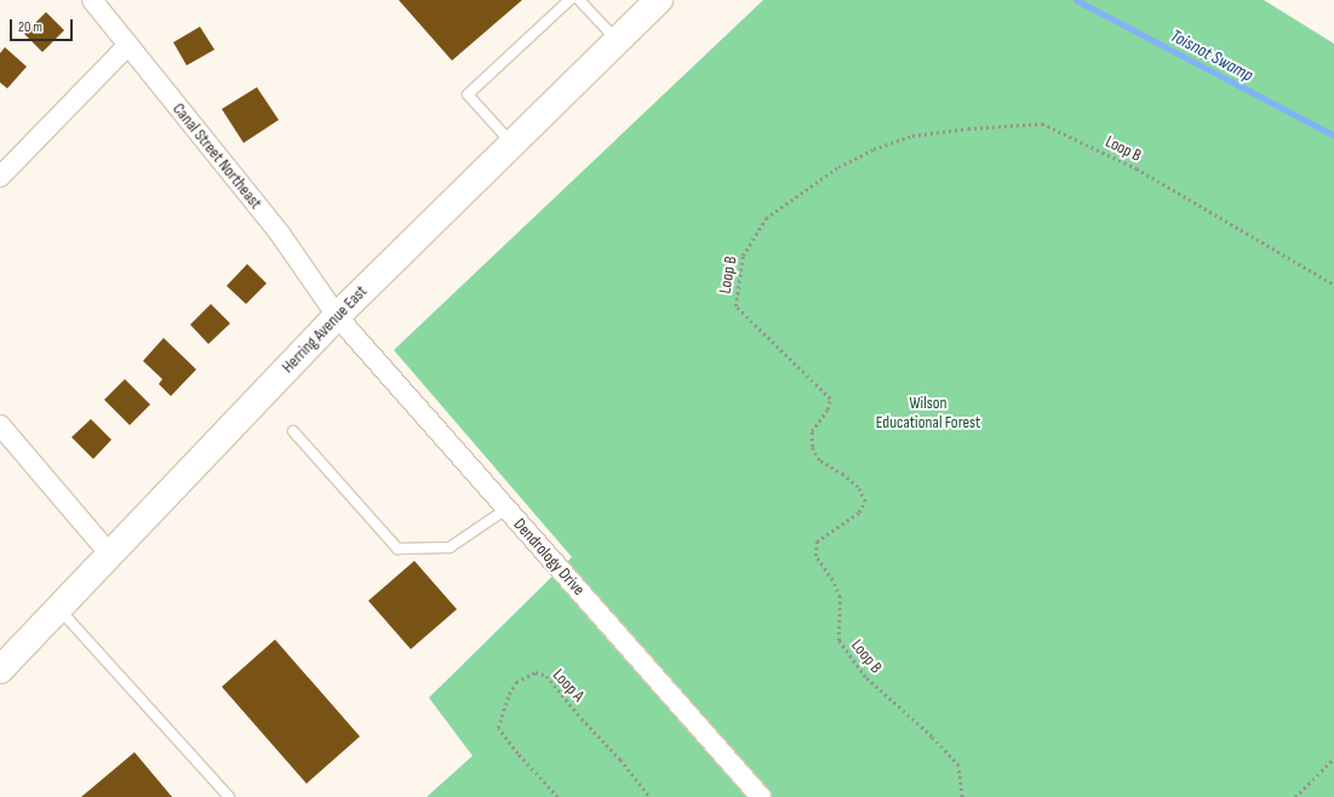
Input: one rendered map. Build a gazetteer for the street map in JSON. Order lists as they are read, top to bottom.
{
  "streets": {
    "main road": ["Herring Avenue East"],
    "street": ["Canal Street Northeast", "Dendrology Drive"],
    "path": ["Loop B", "Loop A"]
  },
  "crossings": [
    ["Canal Street Northeast", "Herring Avenue East"],
    ["Canal Street Northeast", "Dendrology Drive"],
    ["Herring Avenue East", "Dendrology Drive"]
  ],
  "water": ["Toisnot Swamp"],
  "parks": ["Wilson Educational Forest"],
  "scale_bar": "20 m"
}
